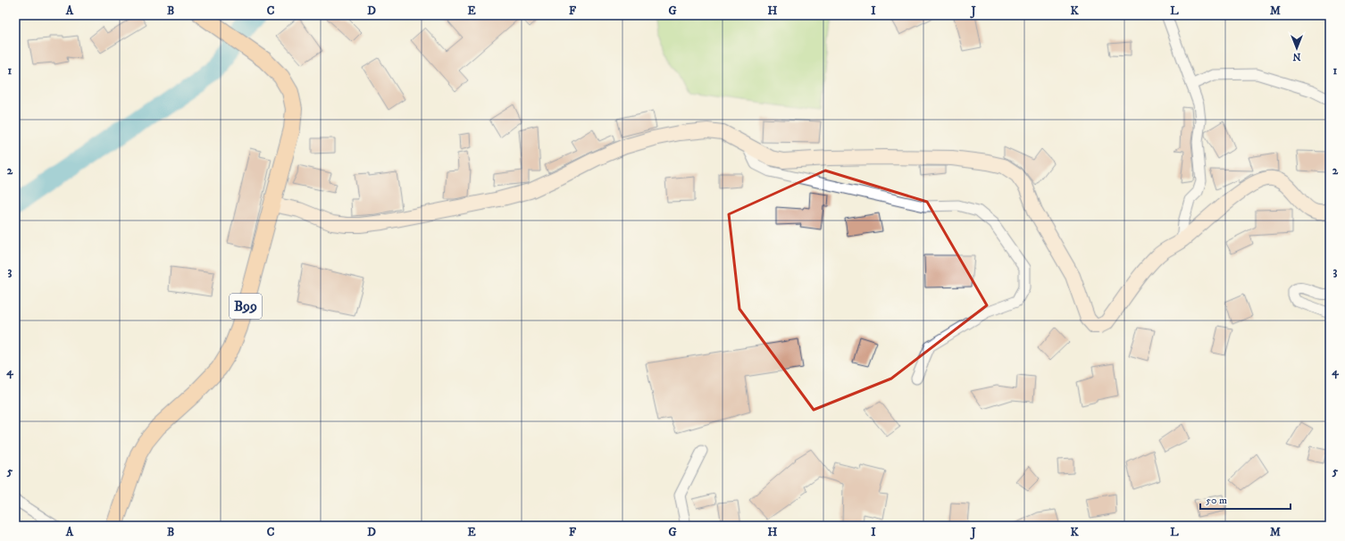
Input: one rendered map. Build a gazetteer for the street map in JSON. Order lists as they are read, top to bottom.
{
  "streets": {
    "main road": ["B99"]
  },
  "scale_bar": "50 m",
  "north": "bottom",
  "grid": {
    "columns": [
      "A",
      "B",
      "C",
      "D",
      "E",
      "F",
      "G",
      "H",
      "I",
      "J",
      "K",
      "L",
      "M"
    ],
    "rows": [
      "1",
      "2",
      "3",
      "4",
      "5"
    ]
  }
}
